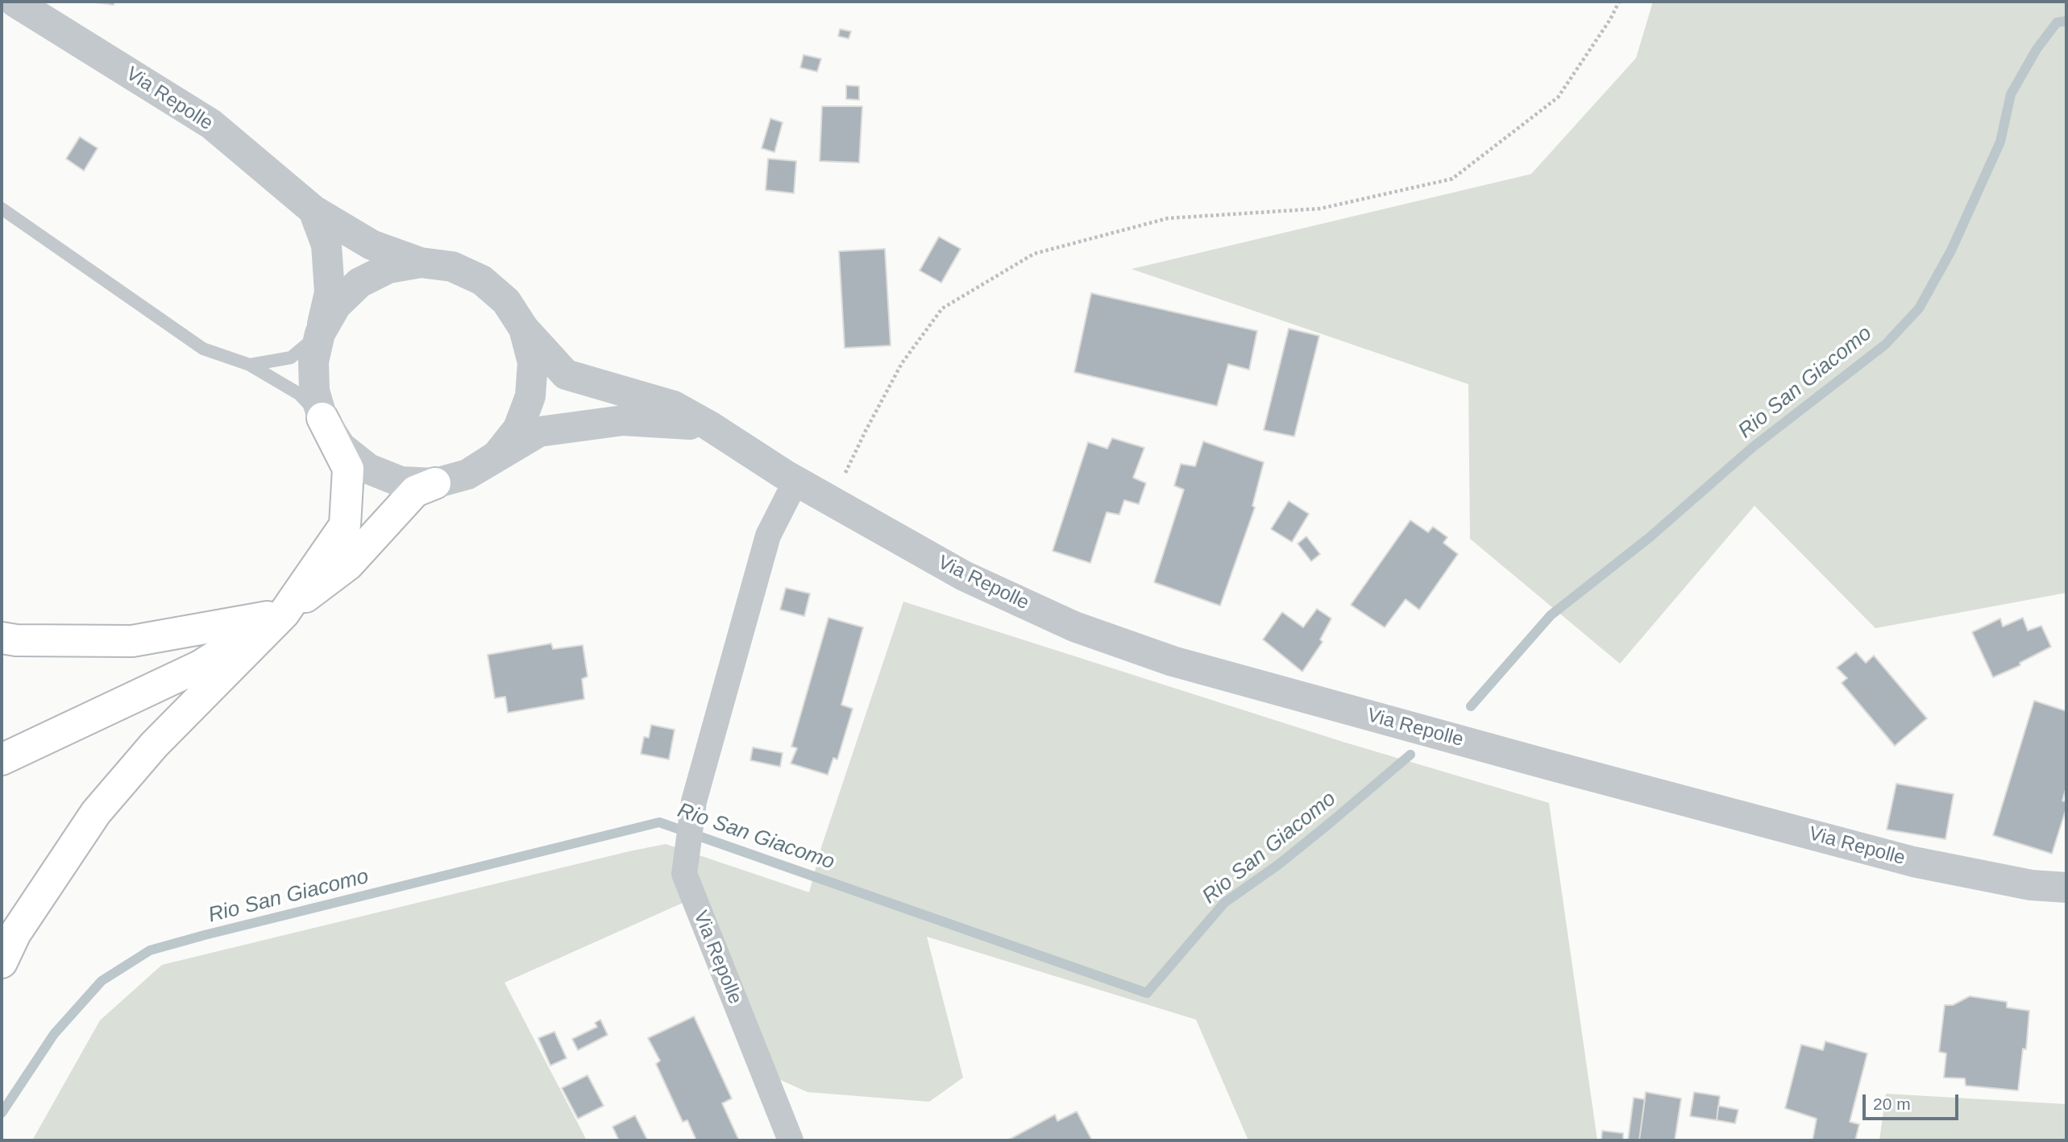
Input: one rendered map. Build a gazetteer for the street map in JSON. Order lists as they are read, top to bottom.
{
  "streets": {
    "street": ["Via Repolle"]
  },
  "water": ["Rio San Giacomo"],
  "scale_bar": "20 m"
}
